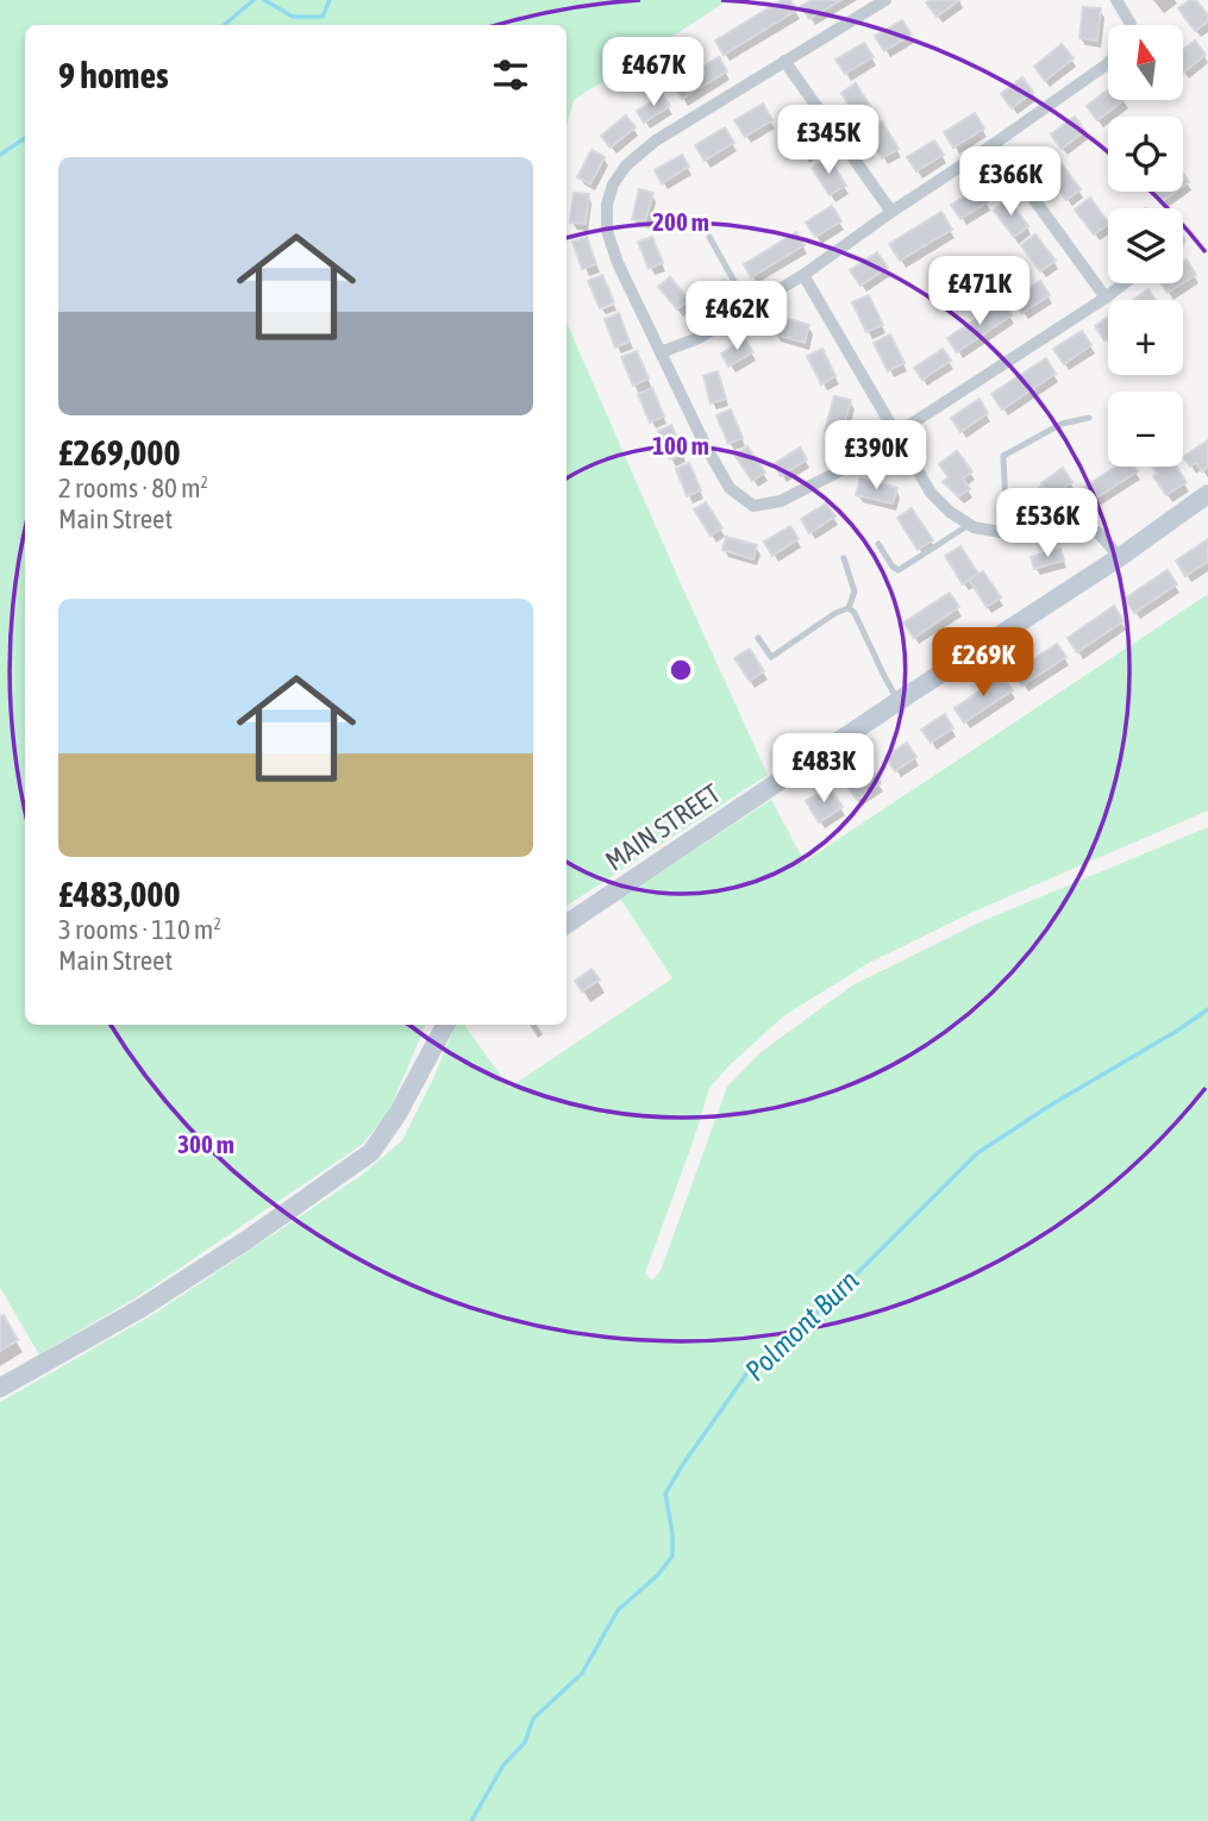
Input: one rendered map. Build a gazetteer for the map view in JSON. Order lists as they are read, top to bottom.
{
  "streets": {
    "street": ["MAIN STREET"]
  },
  "water": ["Polmont Burn"],
  "north": "top",
  "page": {
    "map_buttons": ["+", "−"],
    "heading": "9 homes",
    "price": [
      "£467K",
      "£345K",
      "£366K",
      "£471K",
      "£462K",
      "£390K",
      "£536K",
      "£269K",
      "£483K"
    ],
    "list": [
      {
        "name": "£269,000",
        "note": "2 rooms · 80 m² · Main Street"
      },
      {
        "name": "£483,000",
        "note": "3 rooms · 110 m² · Main Street"
      }
    ]
  },
  "rings": ["200 m", "100 m", "300 m"]
}
